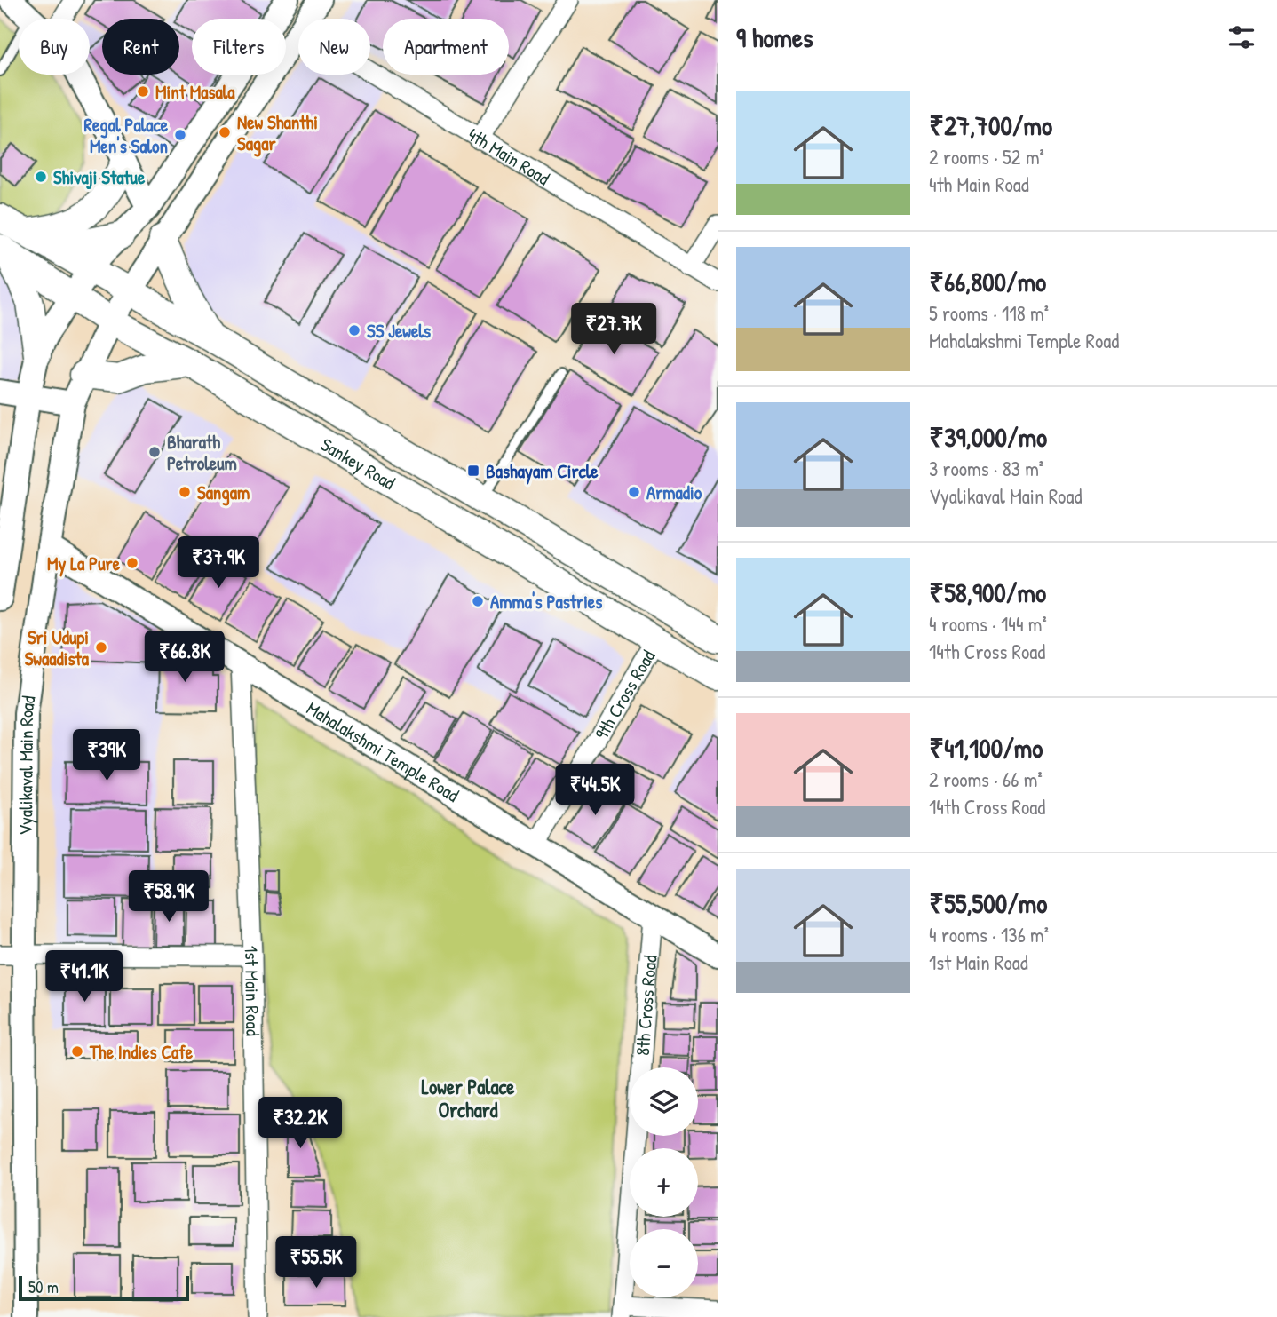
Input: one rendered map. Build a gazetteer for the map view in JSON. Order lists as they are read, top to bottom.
{
  "streets": {
    "main road": ["Sankey Road"],
    "street": [
      "4th Main Road",
      "9th Cross Road",
      "Mahalakshmi Temple Road",
      "Vyalikaval Main Road",
      "1st Main Road",
      "8th Cross Road"
    ]
  },
  "crossings": [
    ["Sankey Road", "9th Cross Road"],
    ["Sankey Road", "Vyalikaval Main Road"],
    ["9th Cross Road", "Mahalakshmi Temple Road"],
    ["Mahalakshmi Temple Road", "Vyalikaval Main Road"],
    ["Mahalakshmi Temple Road", "1st Main Road"],
    ["Mahalakshmi Temple Road", "8th Cross Road"]
  ],
  "districts": ["Lower Palace Orchard"],
  "places": {
    "other": [
      "Mint Masala",
      "New Shanthi Sagar",
      "Regal Palace Men's Salon",
      "Shivaji Statue",
      "SS Jewels",
      "Bharath Petroleum",
      "Sangam",
      "Armadio",
      "My La Pure",
      "Amma's Pastries",
      "Sri Udupi Swaadista",
      "The Indies Cafe"
    ],
    "transit": ["Bashayam Circle"]
  },
  "scale_bar": "50 m",
  "page": {
    "heading": "9 homes",
    "chip": [
      "Buy",
      "Rent",
      "Filters",
      "New",
      "Apartment"
    ],
    "list": [
      {
        "name": "₹27,700/mo",
        "note": "2 rooms · 52 m² · 4th Main Road"
      },
      {
        "name": "₹66,800/mo",
        "note": "5 rooms · 118 m² · Mahalakshmi Temple Road"
      },
      {
        "name": "₹39,000/mo",
        "note": "3 rooms · 83 m² · Vyalikaval Main Road"
      },
      {
        "name": "₹58,900/mo",
        "note": "4 rooms · 144 m² · 14th Cross Road"
      },
      {
        "name": "₹41,100/mo",
        "note": "2 rooms · 66 m² · 14th Cross Road"
      },
      {
        "name": "₹55,500/mo",
        "note": "4 rooms · 136 m² · 1st Main Road"
      }
    ],
    "price": [
      "₹27.7K",
      "₹37.9K",
      "₹66.8K",
      "₹39K",
      "₹44.5K",
      "₹58.9K",
      "₹41.1K",
      "₹32.2K",
      "₹55.5K"
    ],
    "map_buttons": ["+", "−"],
    "scale": "50 m"
  }
}
